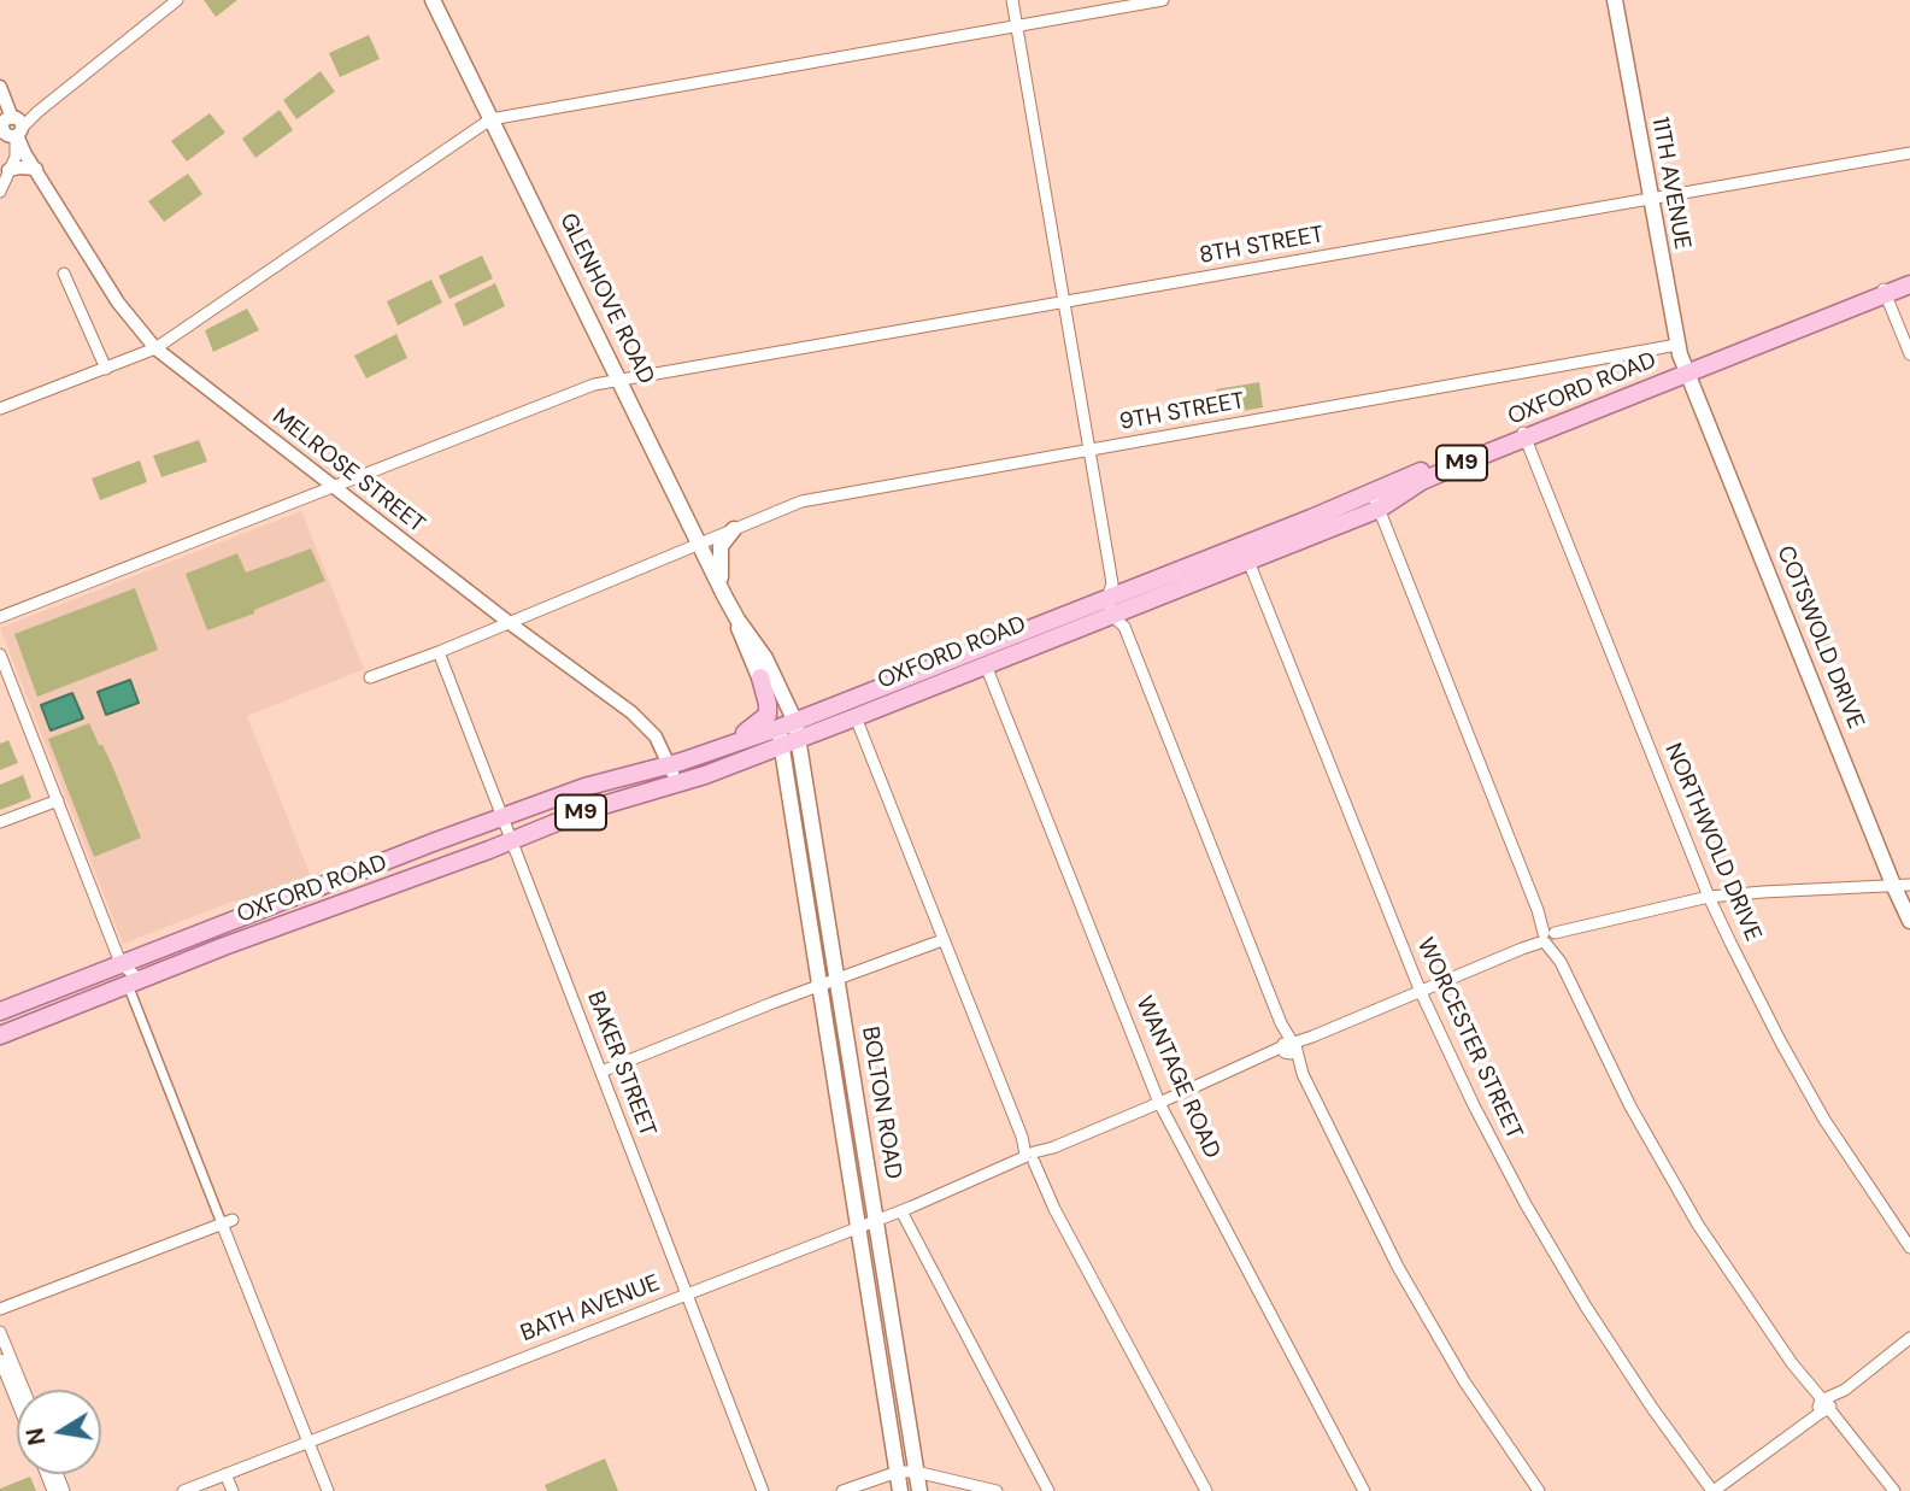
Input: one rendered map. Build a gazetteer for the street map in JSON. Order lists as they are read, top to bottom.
{
  "streets": {
    "main road": [
      "11TH AVENUE",
      "GLENHOVE ROAD",
      "OXFORD ROAD",
      "M9",
      "COTSWOLD DRIVE",
      "BOLTON ROAD"
    ],
    "street": [
      "8TH STREET",
      "9TH STREET",
      "MELROSE STREET",
      "NORTHWOLD DRIVE",
      "WORCESTER STREET",
      "BAKER STREET",
      "WANTAGE ROAD",
      "BATH AVENUE"
    ]
  },
  "crossings": [
    ["11TH AVENUE", "8TH STREET"],
    ["11TH AVENUE", "OXFORD ROAD"],
    ["11TH AVENUE", "9TH STREET"],
    ["11TH AVENUE", "COTSWOLD DRIVE"],
    ["8TH STREET", "GLENHOVE ROAD"],
    ["8TH STREET", "MELROSE STREET"],
    ["GLENHOVE ROAD", "OXFORD ROAD"],
    ["GLENHOVE ROAD", "9TH STREET"],
    ["GLENHOVE ROAD", "BOLTON ROAD"],
    ["OXFORD ROAD", "MELROSE STREET"],
    ["OXFORD ROAD", "COTSWOLD DRIVE"],
    ["OXFORD ROAD", "NORTHWOLD DRIVE"],
    ["OXFORD ROAD", "WORCESTER STREET"],
    ["OXFORD ROAD", "BAKER STREET"],
    ["OXFORD ROAD", "WANTAGE ROAD"],
    ["OXFORD ROAD", "BOLTON ROAD"],
    ["9TH STREET", "MELROSE STREET"],
    ["9TH STREET", "BAKER STREET"],
    ["COTSWOLD DRIVE", "BATH AVENUE"],
    ["NORTHWOLD DRIVE", "BATH AVENUE"],
    ["WORCESTER STREET", "BATH AVENUE"],
    ["BAKER STREET", "BATH AVENUE"],
    ["WANTAGE ROAD", "BATH AVENUE"],
    ["BOLTON ROAD", "BATH AVENUE"]
  ],
  "north": "left"
}
